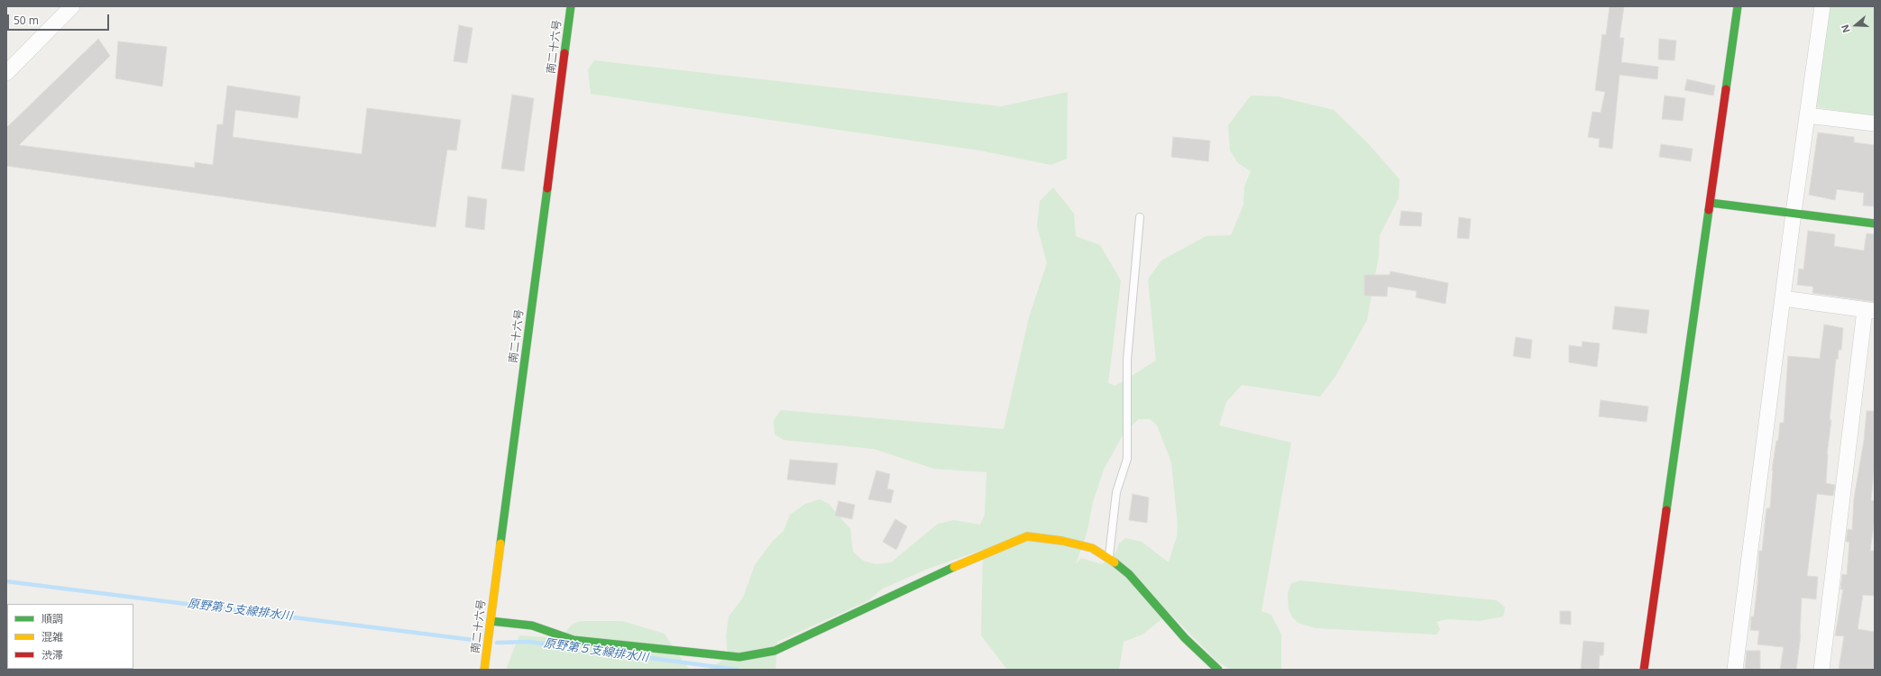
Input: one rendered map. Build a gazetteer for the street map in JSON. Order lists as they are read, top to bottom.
{
  "streets": {
    "street": ["南二十六号"]
  },
  "water": ["原野第５支線排水川"],
  "legend": ["順調", "混雑", "渋滞"],
  "scale_bar": "50 m",
  "north": "left"
}
